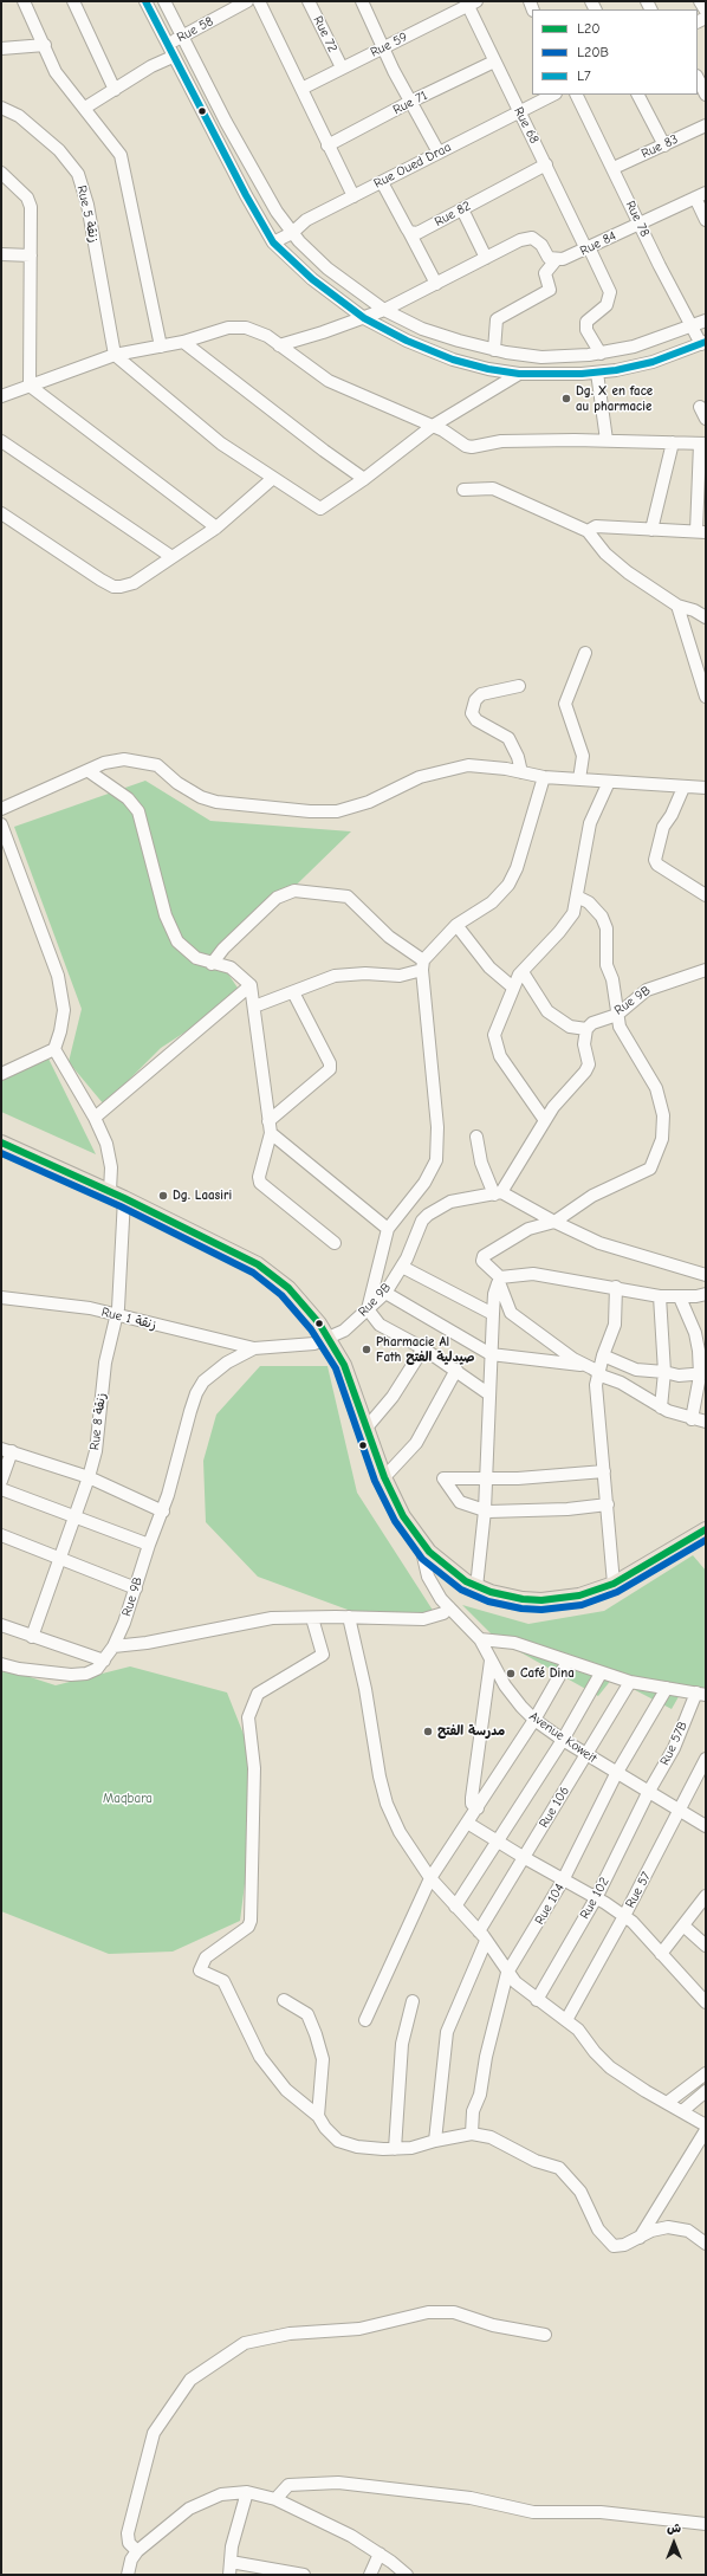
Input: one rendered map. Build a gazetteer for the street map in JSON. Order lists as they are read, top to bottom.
{
  "streets": {
    "street": [
      "Rue 58",
      "Rue 72",
      "Rue 59",
      "Rue 71",
      "Rue 68",
      "Rue 83",
      "Rue Oued Draa",
      "Rue 5 زنقة",
      "Rue 82",
      "Rue 78",
      "Rue 84",
      "Rue 9B",
      "Rue 1 زنقة",
      "Rue 8 زنقة",
      "Avenue Koweit",
      "Rue 57B",
      "Rue 106",
      "Rue 57",
      "Rue 102",
      "Rue 104"
    ]
  },
  "crossings": [
    ["Rue 72", "Rue 59"],
    ["Rue 59", "Rue 68"],
    ["Rue 71", "Rue 68"],
    ["Rue 68", "Rue Oued Draa"],
    ["Rue 68", "Rue 82"],
    ["Rue 68", "Rue 84"],
    ["Rue 83", "Rue 78"],
    ["Rue 78", "Rue 84"],
    ["Rue 9B", "Rue 1 زنقة"],
    ["Rue 1 زنقة", "Rue 8 زنقة"],
    ["Avenue Koweit", "Rue 57B"],
    ["Avenue Koweit", "Rue 106"],
    ["Avenue Koweit", "Rue 57"],
    ["Avenue Koweit", "Rue 102"],
    ["Avenue Koweit", "Rue 104"],
    ["Rue 57B", "Rue 102"]
  ],
  "parks": ["Maqbara"],
  "places": [
    "Dg. X en face au pharmacie",
    "Dg. Laasiri",
    "Pharmacie Al Fath صيدلية الفتح",
    "Café Dina",
    "مدرسة الفتح"
  ],
  "lines": ["transit line L7", "transit line L20", "transit line L20B"],
  "legend": ["L20", "L20B", "L7"],
  "north": "top"
}
